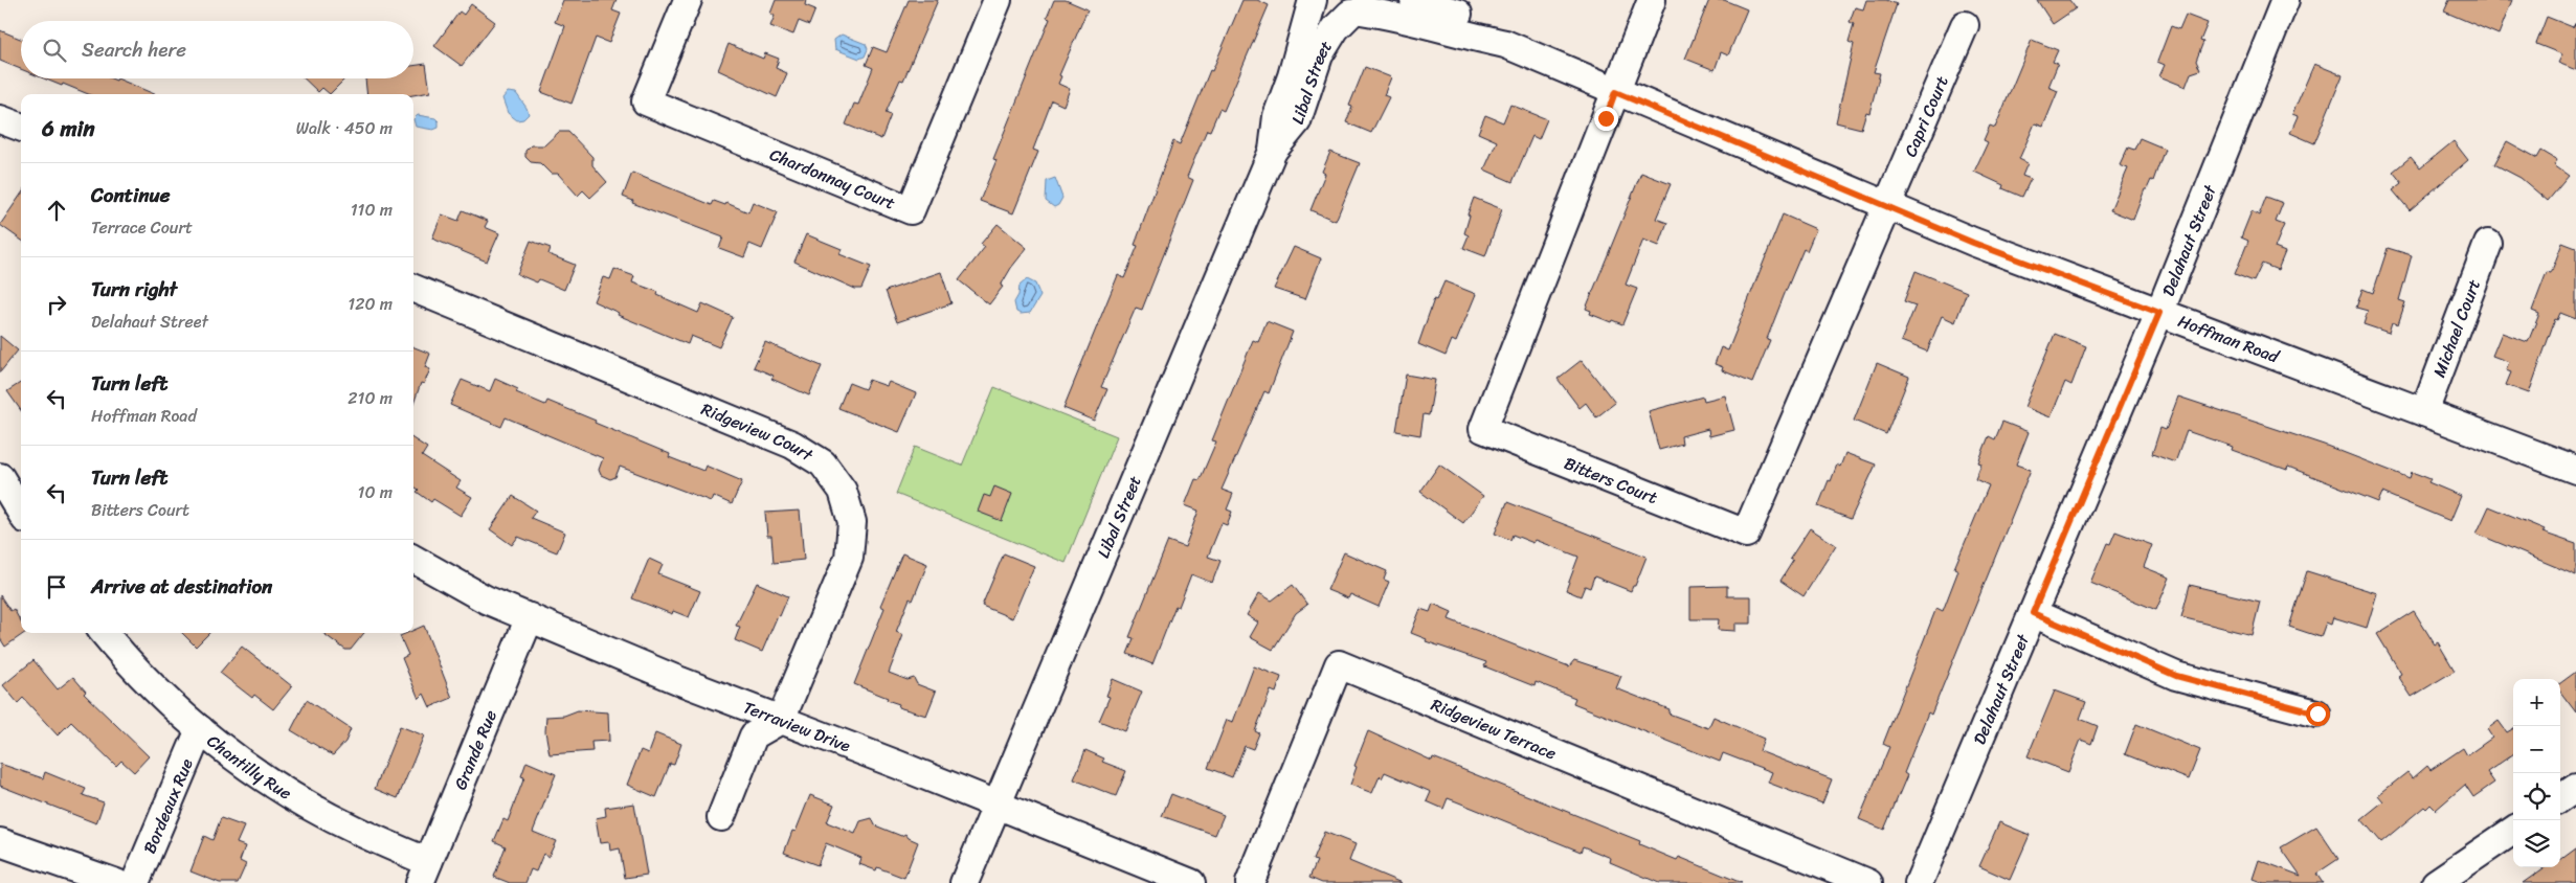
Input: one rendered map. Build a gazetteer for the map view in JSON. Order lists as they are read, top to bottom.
{
  "streets": {
    "street": [
      "Libal Street",
      "Capri Court",
      "Chardonnay Court",
      "Delahaut Street",
      "Michael Court",
      "Hoffman Road",
      "Ridgeview Court",
      "Bitters Court",
      "Terraview Drive",
      "Ridgeview Terrace",
      "Grande Rue",
      "Chantilly Rue",
      "Bordeaux Rue"
    ]
  },
  "crossings": [
    ["Libal Street", "Hoffman Road"],
    ["Libal Street", "Terraview Drive"],
    ["Capri Court", "Hoffman Road"],
    ["Capri Court", "Bitters Court"],
    ["Delahaut Street", "Hoffman Road"],
    ["Michael Court", "Hoffman Road"],
    ["Hoffman Road", "Bitters Court"],
    ["Ridgeview Court", "Terraview Drive"],
    ["Terraview Drive", "Grande Rue"],
    ["Grande Rue", "Chantilly Rue"],
    ["Chantilly Rue", "Bordeaux Rue"]
  ],
  "page": {
    "search": "Search here",
    "heading": ["6 min", "Walk · 450 m"],
    "list": [
      ["Continue", "Terrace Court", "110 m"],
      ["Turn right", "Delahaut Street", "120 m"],
      ["Turn left", "Hoffman Road", "210 m"],
      ["Turn left", "Bitters Court", "10 m"],
      "Arrive at destination"
    ],
    "map_buttons": ["+", "−"]
  }
}
